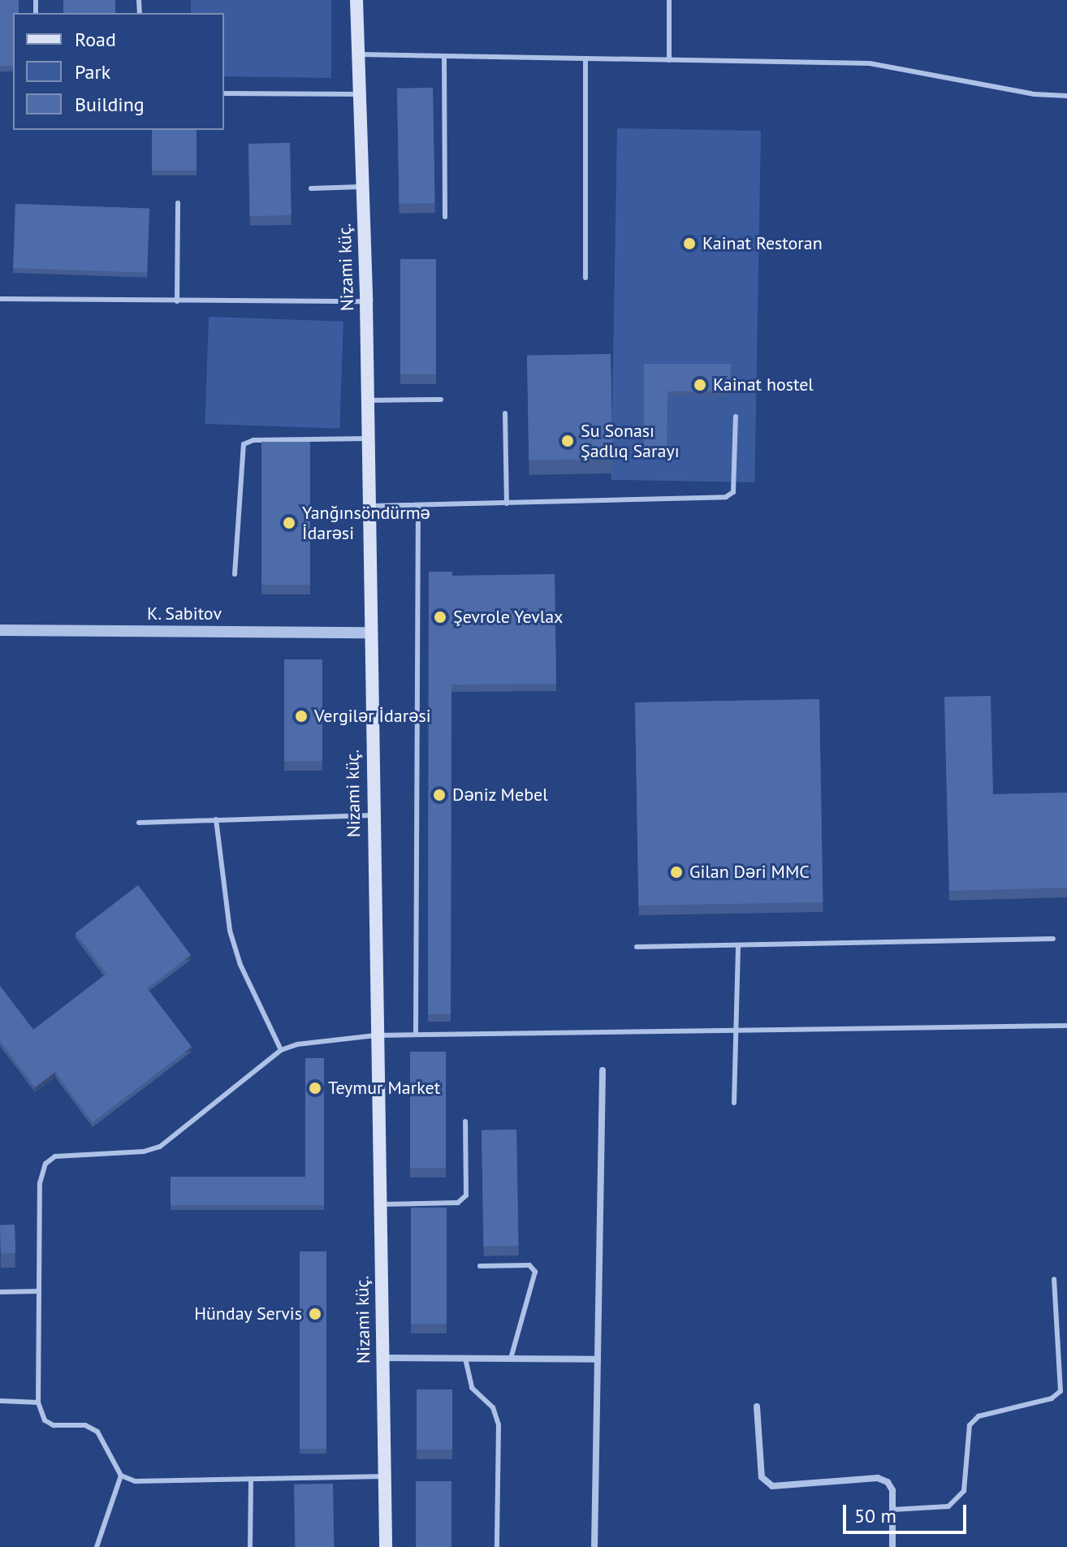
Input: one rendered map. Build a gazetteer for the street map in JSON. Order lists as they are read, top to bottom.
{
  "streets": {
    "main road": ["Nizami küç."],
    "street": ["K. Sabitov"]
  },
  "crossings": [
    ["Nizami küç.", "K. Sabitov"]
  ],
  "places": [
    "Kainat Restoran",
    "Kainat hostel",
    "Su Sonası Şadlıq Sarayı",
    "Yanğınsöndürmə İdarəsi",
    "Şevrole Yevlax",
    "Vergilər İdarəsi",
    "Dəniz Mebel",
    "Gilan Dəri MMC",
    "Teymur Market",
    "Hünday Servis"
  ],
  "legend": ["Road", "Park", "Building"],
  "scale_bar": "50 m"
}
